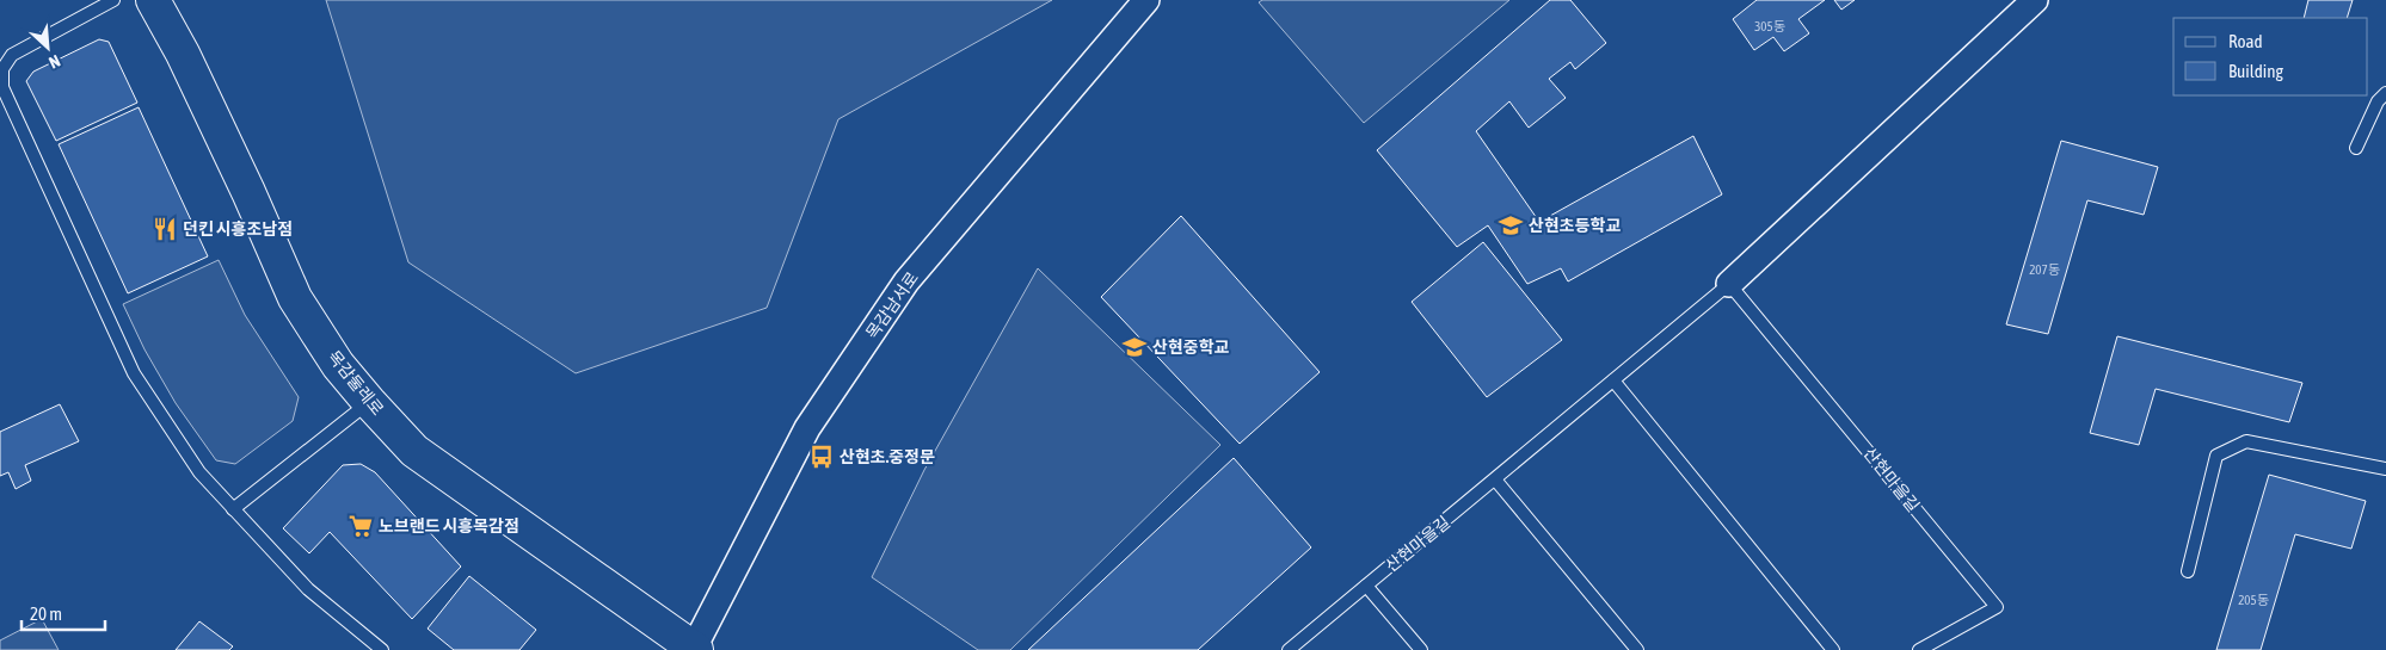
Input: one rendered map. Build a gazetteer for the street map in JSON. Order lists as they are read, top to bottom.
{
  "streets": {
    "street": ["목감남서로", "목감둘레로", "산현마을길"]
  },
  "crossings": [
    ["목감남서로", "목감둘레로"]
  ],
  "places": {
    "school or university": ["산현초등학교", "산현중학교"],
    "restaurant": ["던킨 시흥조남점"],
    "bus stop": ["산현초.중정문"],
    "supermarket": ["노브랜드 시흥목감점"]
  },
  "house_numbers": ["305동", "207동", "205동"],
  "legend": ["Road", "Building"],
  "scale_bar": "20 m",
  "north": "bottom right"
}
